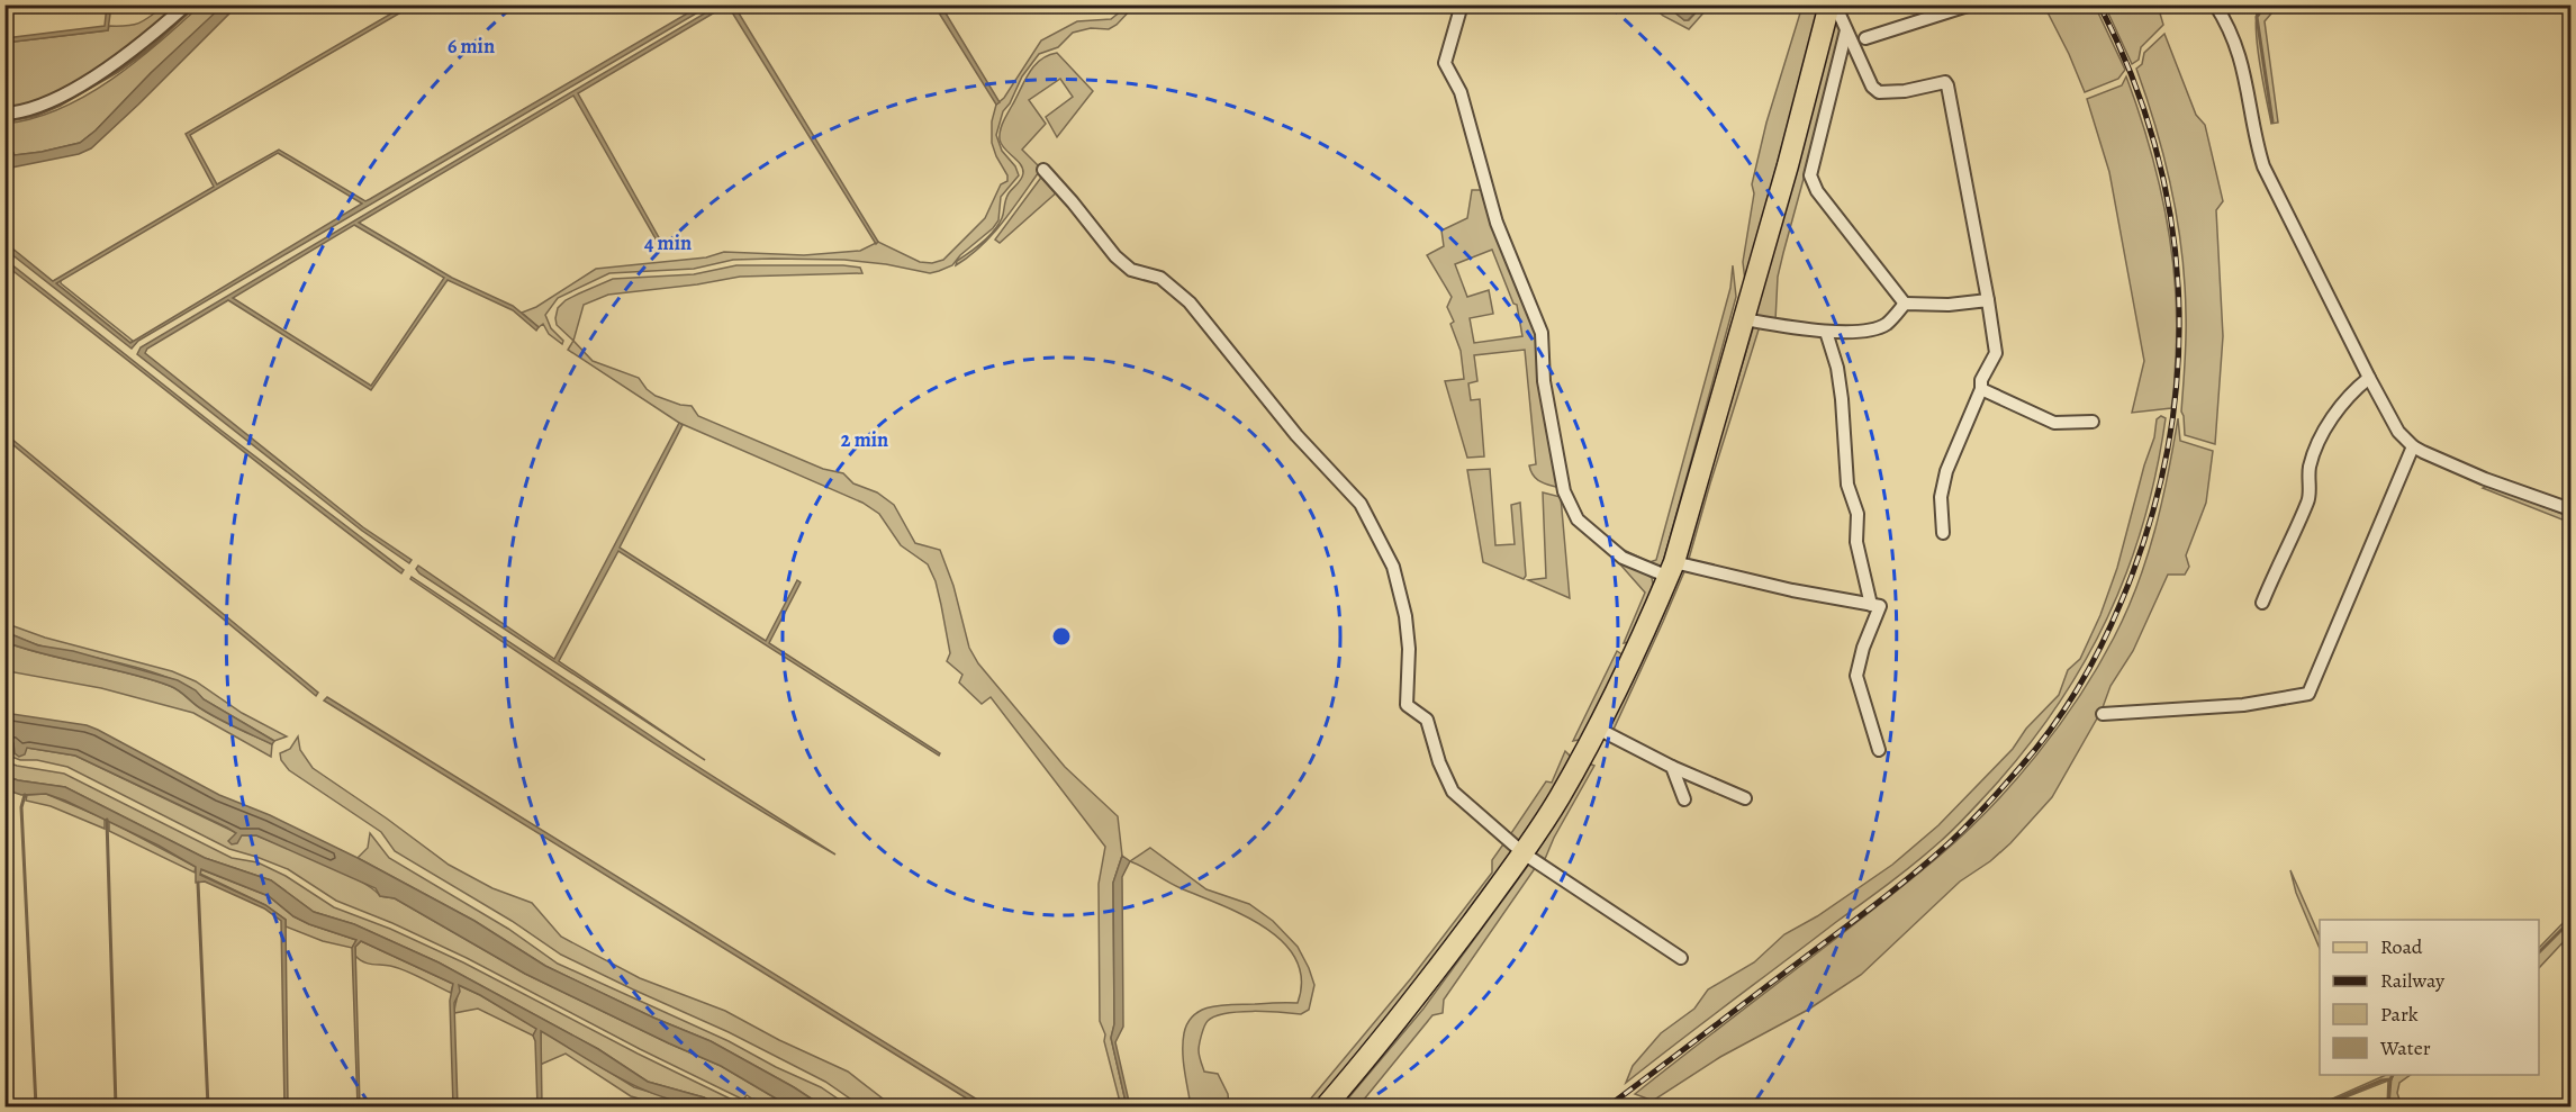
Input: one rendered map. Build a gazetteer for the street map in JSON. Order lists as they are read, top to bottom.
{
  "legend": [
    "Road",
    "Railway",
    "Park",
    "Water"
  ],
  "rings": ["6 min", "4 min", "2 min"]
}
